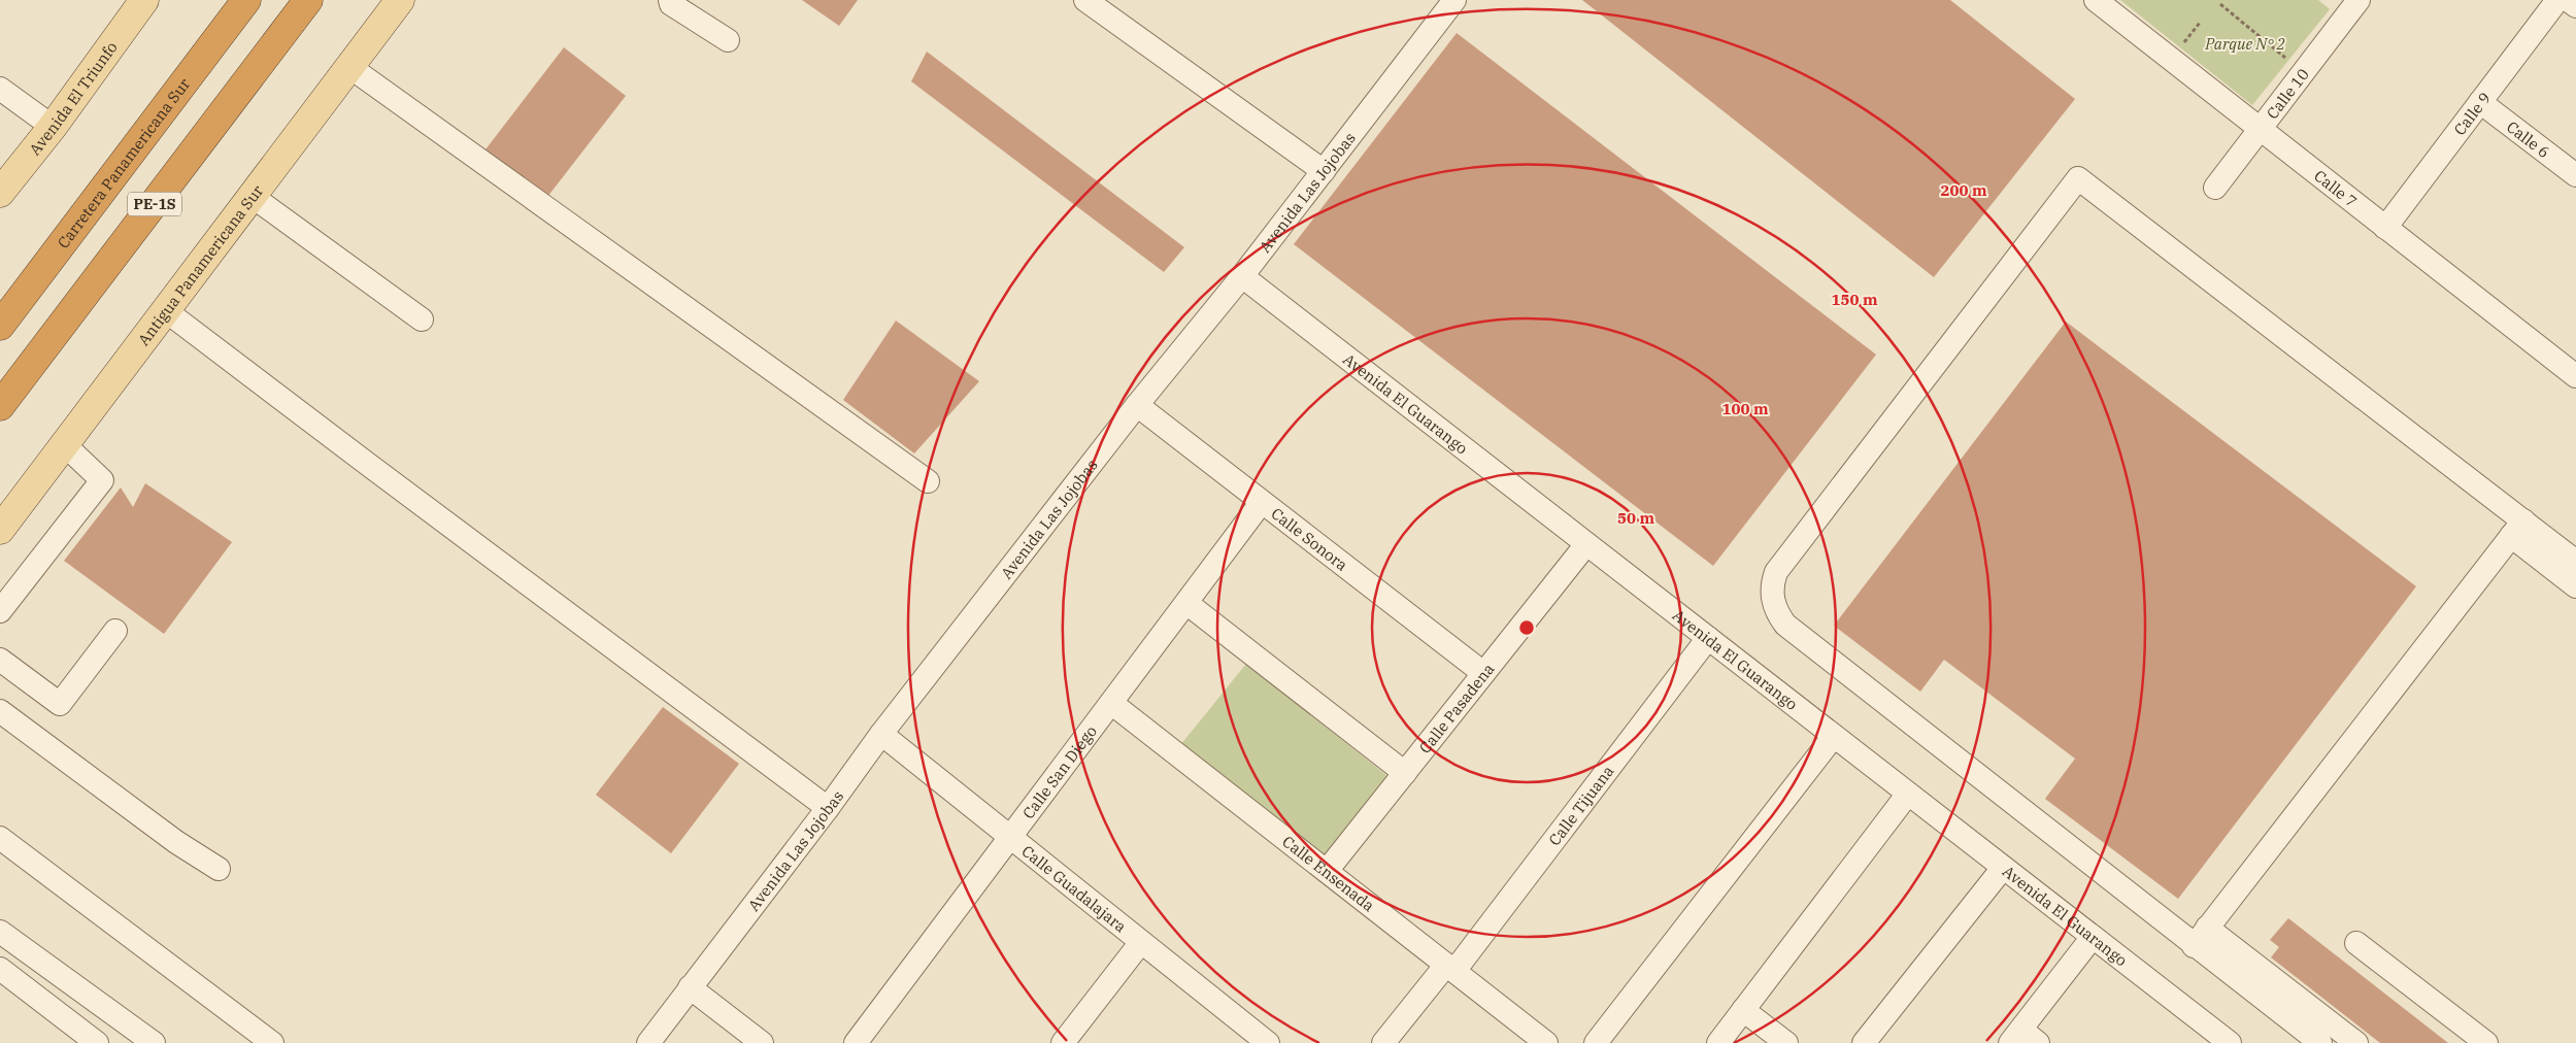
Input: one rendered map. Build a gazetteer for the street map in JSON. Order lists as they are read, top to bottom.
{
  "streets": {
    "highway": ["Carretera Panamericana Sur", "PE-1S"],
    "main road": ["Avenida El Triunfo", "Antigua Panamericana Sur"],
    "street": [
      "Calle 10",
      "Calle 9",
      "Calle 6",
      "Calle 7",
      "Avenida Las Jojobas",
      "Avenida El Guarango",
      "Calle Sonora",
      "Calle Pasadena",
      "Calle San Diego",
      "Calle Tijuana",
      "Calle Ensenada",
      "Calle Guadalajara"
    ]
  },
  "crossings": [
    ["Calle 10", "Calle 7"],
    ["Calle 9", "Calle 6"],
    ["Calle 9", "Calle 7"],
    ["Avenida Las Jojobas", "Avenida El Guarango"],
    ["Avenida Las Jojobas", "Calle Sonora"],
    ["Avenida Las Jojobas", "Calle Guadalajara"],
    ["Avenida El Guarango", "Calle Pasadena"],
    ["Avenida El Guarango", "Calle Tijuana"],
    ["Calle Sonora", "Calle Pasadena"],
    ["Calle Sonora", "Calle San Diego"],
    ["Calle Pasadena", "Calle Ensenada"],
    ["Calle San Diego", "Calle Ensenada"],
    ["Calle San Diego", "Calle Guadalajara"],
    ["Calle Tijuana", "Calle Ensenada"]
  ],
  "parks": ["Parque N° 2"],
  "rings": [
    "200 m",
    "150 m",
    "100 m",
    "50 m"
  ]
}
